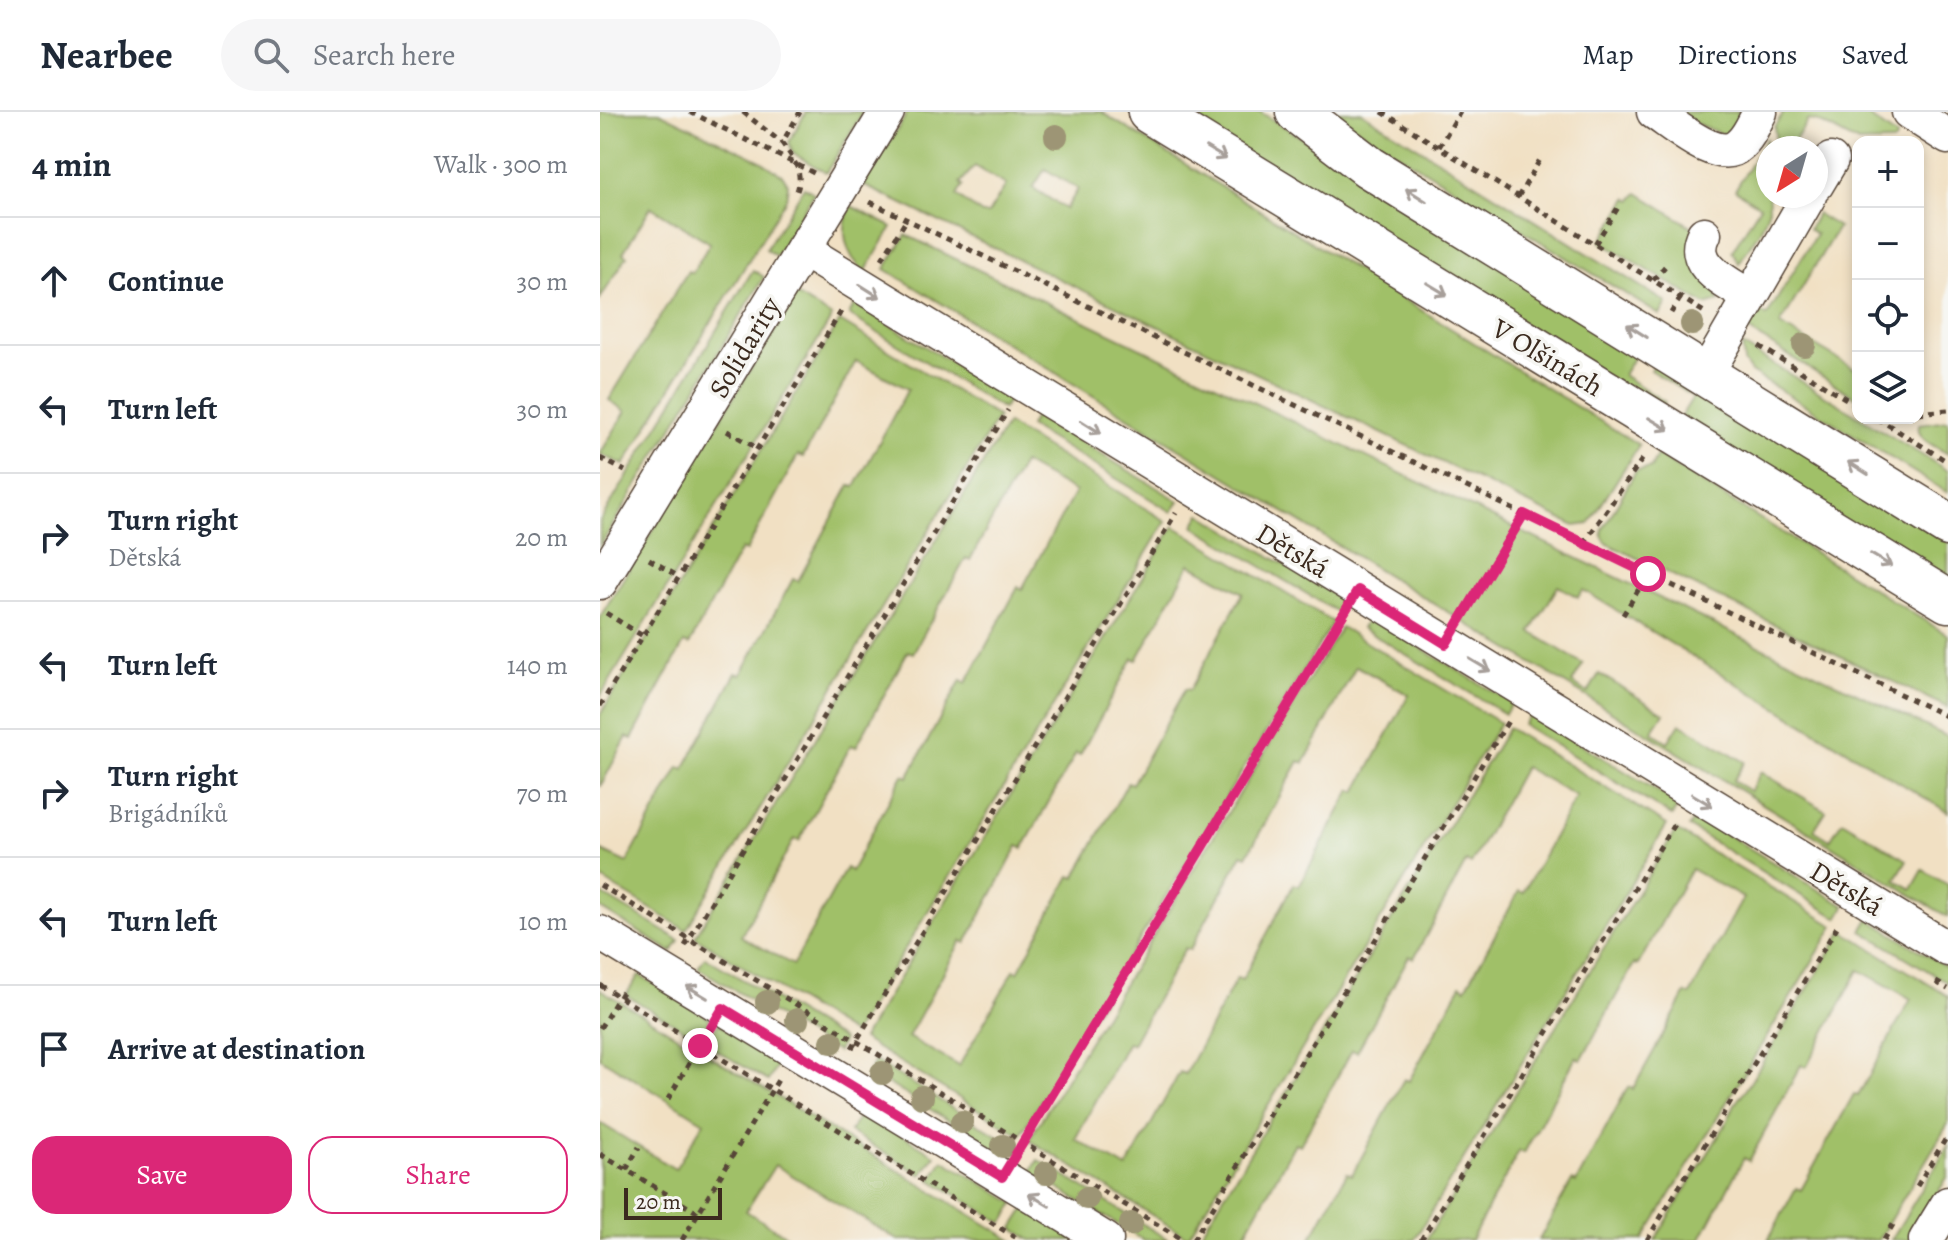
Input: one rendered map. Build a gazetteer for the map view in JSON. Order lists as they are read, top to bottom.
{
  "streets": {
    "main road": ["V Olšinách"],
    "street": ["Solidarity", "Dětská"]
  },
  "crossings": [
    ["Solidarity", "Dětská"]
  ],
  "one_way": ["Dětská"],
  "scale_bar": "20 m",
  "north": "bottom left",
  "page": {
    "header": "Nearbee",
    "search": "Search here",
    "nav": ["Map", "Directions", "Saved"],
    "heading": ["4 min", "Walk · 300 m"],
    "map_buttons": ["+", "−"],
    "list": [
      ["Continue", "30 m"],
      ["Turn left", "30 m"],
      ["Turn right", "Dětská", "20 m"],
      ["Turn left", "140 m"],
      ["Turn right", "Brigádníků", "70 m"],
      ["Turn left", "10 m"],
      "Arrive at destination"
    ],
    "buttons": ["Save", "Share"],
    "scale": "20 m"
  }
}
